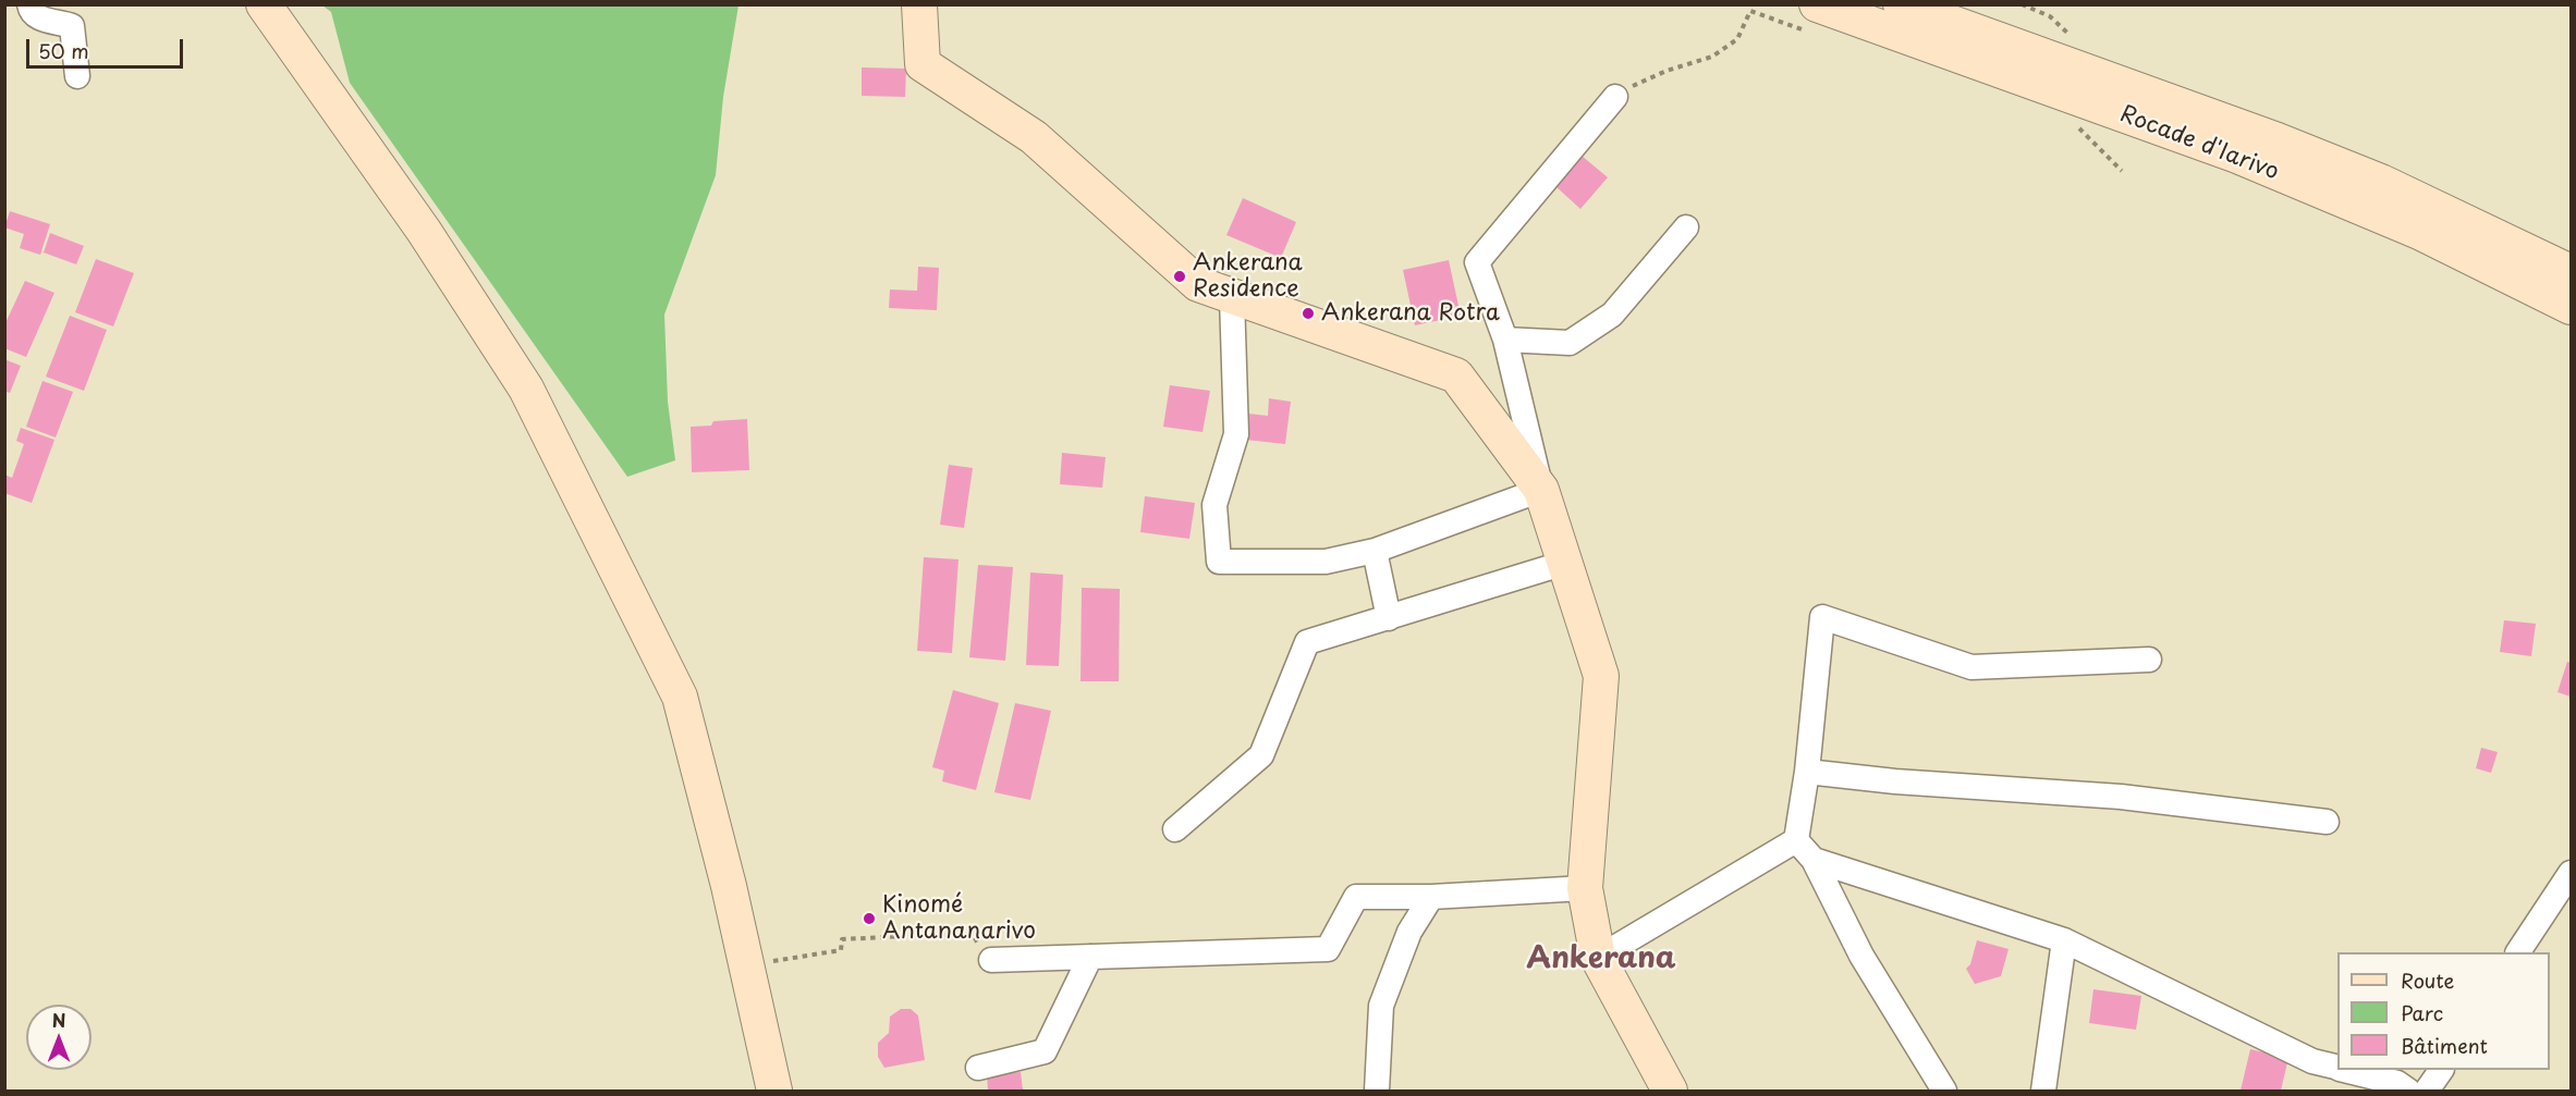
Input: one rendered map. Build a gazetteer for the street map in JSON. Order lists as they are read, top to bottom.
{
  "streets": {
    "main road": ["Rocade d'Iarivo"]
  },
  "districts": ["Ankerana"],
  "places": ["Ankerana Residence", "Ankerana Rotra", "Kinomé Antananarivo"],
  "legend": ["Route", "Parc", "Bâtiment"],
  "scale_bar": "50 m",
  "north": "top"
}
